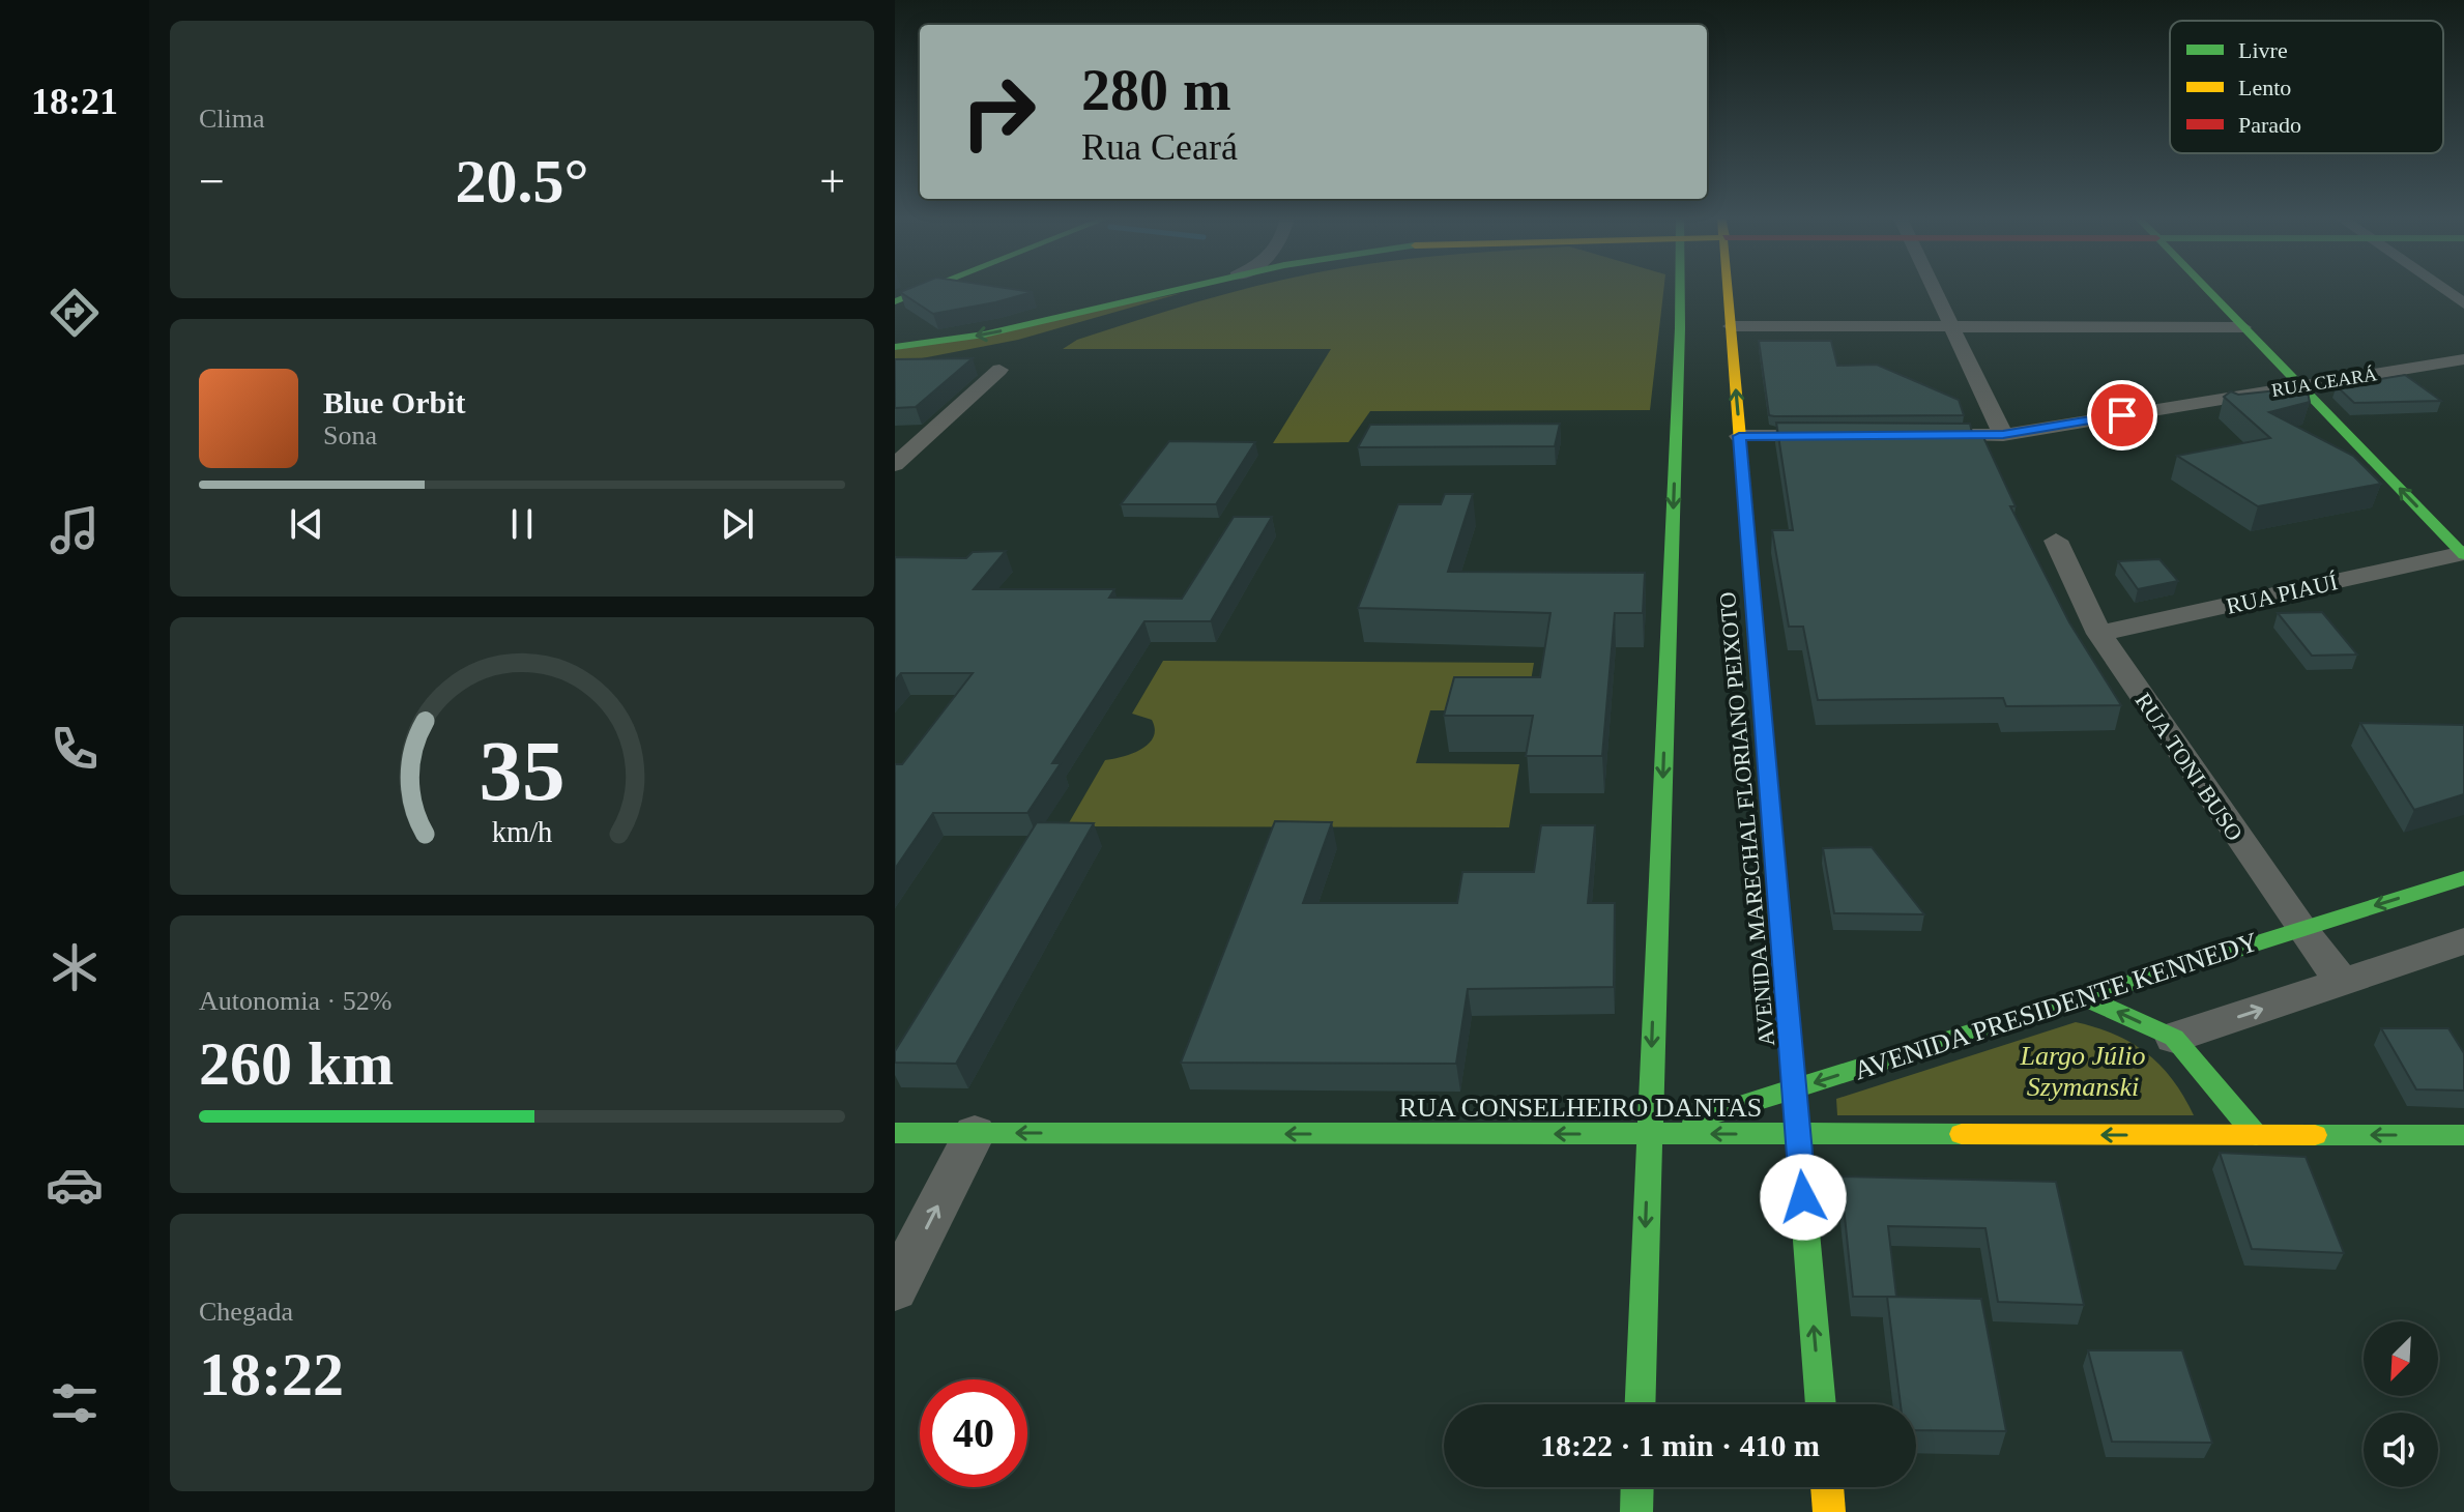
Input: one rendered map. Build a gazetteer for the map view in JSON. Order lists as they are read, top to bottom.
{
  "streets": {
    "main road": ["AVENIDA MARECHAL FLORIANO PEIXOTO", "AVENIDA PRESIDENTE KENNEDY", "RUA CONSELHEIRO DANTAS"],
    "street": ["RUA CEARÁ", "RUA PIAUÍ", "RUA TONI BUSO"]
  },
  "crossings": [
    ["RUA PIAUÍ", "RUA TONI BUSO"],
    ["RUA TONI BUSO", "AVENIDA PRESIDENTE KENNEDY"],
    ["AVENIDA MARECHAL FLORIANO PEIXOTO", "AVENIDA PRESIDENTE KENNEDY"],
    ["AVENIDA MARECHAL FLORIANO PEIXOTO", "RUA CONSELHEIRO DANTAS"],
    ["AVENIDA PRESIDENTE KENNEDY", "RUA CONSELHEIRO DANTAS"]
  ],
  "one_way": ["AVENIDA PRESIDENTE KENNEDY", "RUA CONSELHEIRO DANTAS"],
  "parks": ["Largo Júlio Szymanski"],
  "legend": ["Livre", "Lento", "Parado"],
  "north": "bottom left",
  "page": {
    "tabs": "18:21",
    "tile": [
      "Clima",
      ["Autonomia · 52%", "260 km"],
      ["Chegada", "18:22"]
    ],
    "turn": ["280 m", "Rua Ceará"],
    "heat": ["−", "20.5°", "+"],
    "song": ["Blue Orbit", "Sona"],
    "limit": "40",
    "trip": "18:22 · 1 min · 410 m",
    "gauge": ["35", "km/h"]
  }
}
